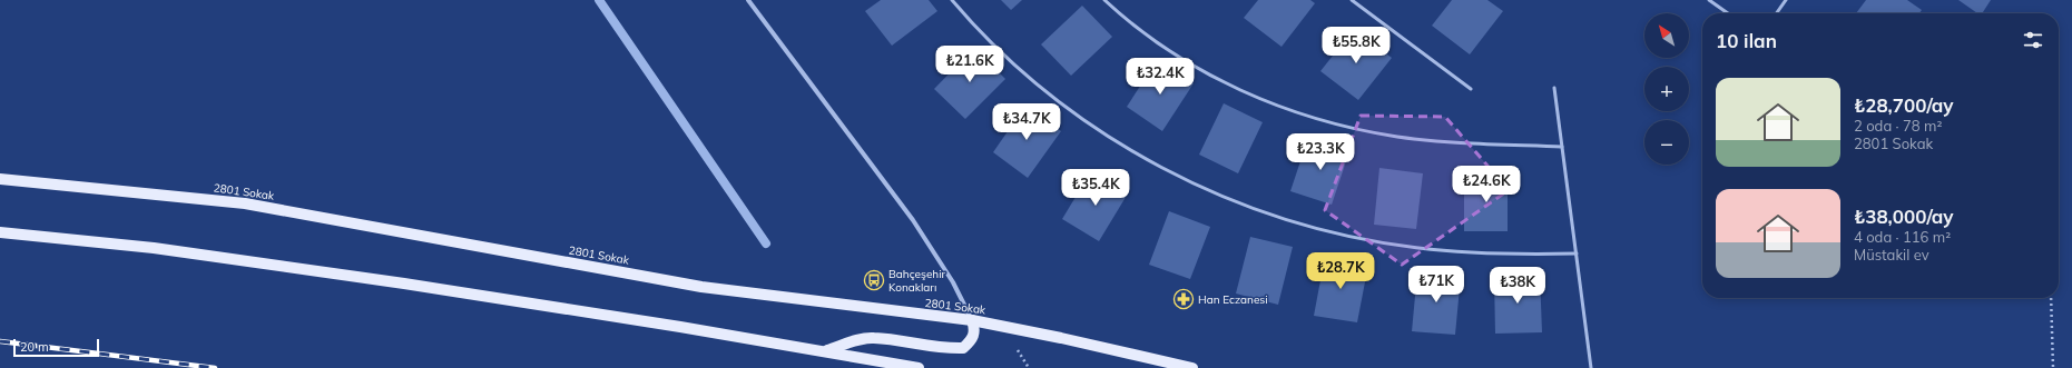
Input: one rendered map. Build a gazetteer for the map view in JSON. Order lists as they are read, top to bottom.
{
  "streets": {
    "main road": ["2801 Sokak"]
  },
  "places": {
    "bus stop": ["Bahçeşehir Konakları"],
    "pharmacy": ["Han Eczanesi"]
  },
  "scale_bar": "20 m",
  "north": "top left",
  "page": {
    "map_buttons": ["+", "−"],
    "heading": "10 ilan",
    "price": [
      "₺55.8K",
      "₺21.6K",
      "₺32.4K",
      "₺34.7K",
      "₺23.3K",
      "₺24.6K",
      "₺35.4K",
      "₺28.7K",
      "₺71K",
      "₺38K"
    ],
    "list": [
      {
        "name": "₺28,700/ay",
        "note": "2 oda · 78 m² · 2801 Sokak"
      },
      {
        "name": "₺38,000/ay",
        "note": "4 oda · 116 m² · Müstakil ev"
      }
    ],
    "scale": "20 m"
  }
}
